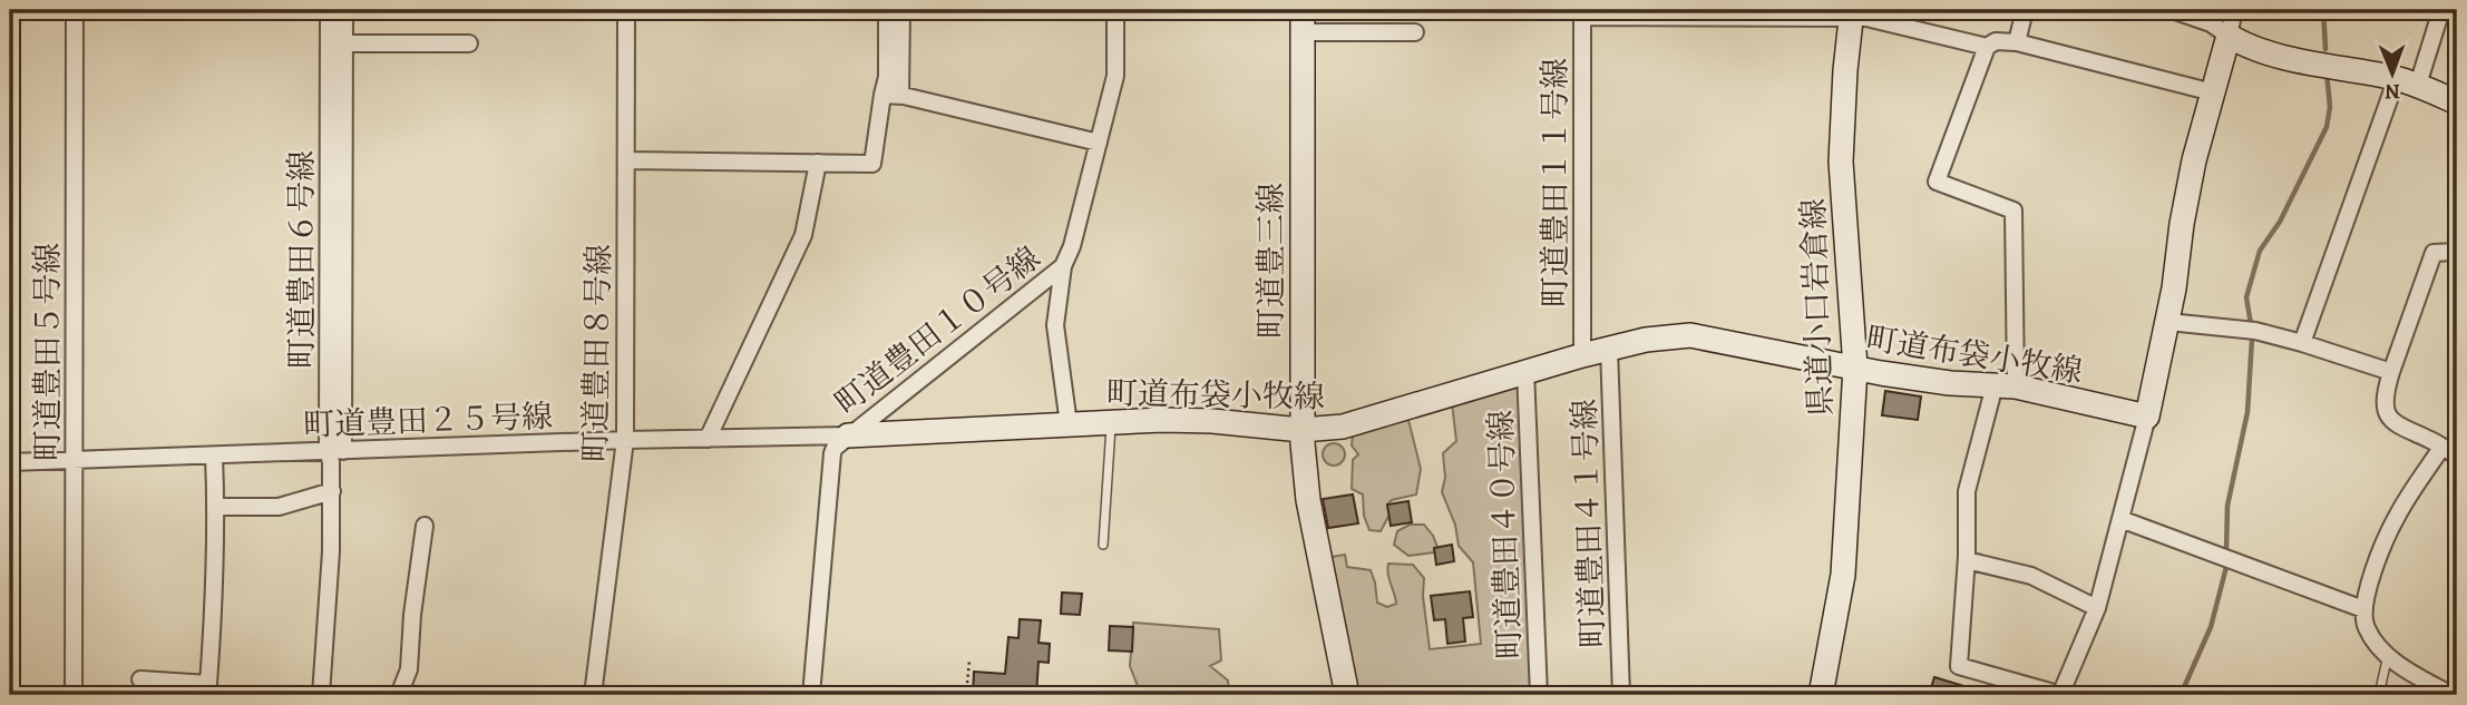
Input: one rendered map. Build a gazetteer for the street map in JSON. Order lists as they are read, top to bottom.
{
  "streets": {
    "street": [
      "町道豊田１１号線",
      "町道豊田６号線",
      "町道豊三線",
      "県道小口岩倉線",
      "町道豊田１０号線",
      "町道豊田５号線",
      "町道豊田８号線",
      "町道布袋小牧線",
      "町道豊田２５号線",
      "町道豊田４１号線",
      "町道豊田４０号線"
    ]
  },
  "crossings": [
    ["町道豊田１１号線", "町道布袋小牧線"],
    ["町道豊田６号線", "町道豊田２５号線"],
    ["町道豊三線", "町道布袋小牧線"],
    ["県道小口岩倉線", "町道布袋小牧線"],
    ["町道豊田１０号線", "町道布袋小牧線"],
    ["町道豊田１０号線", "町道豊田２５号線"],
    ["町道豊田５号線", "町道豊田２５号線"],
    ["町道豊田８号線", "町道豊田２５号線"],
    ["町道布袋小牧線", "町道豊田２５号線"],
    ["町道布袋小牧線", "町道豊田４１号線"],
    ["町道布袋小牧線", "町道豊田４０号線"]
  ],
  "north": "bottom"
}
